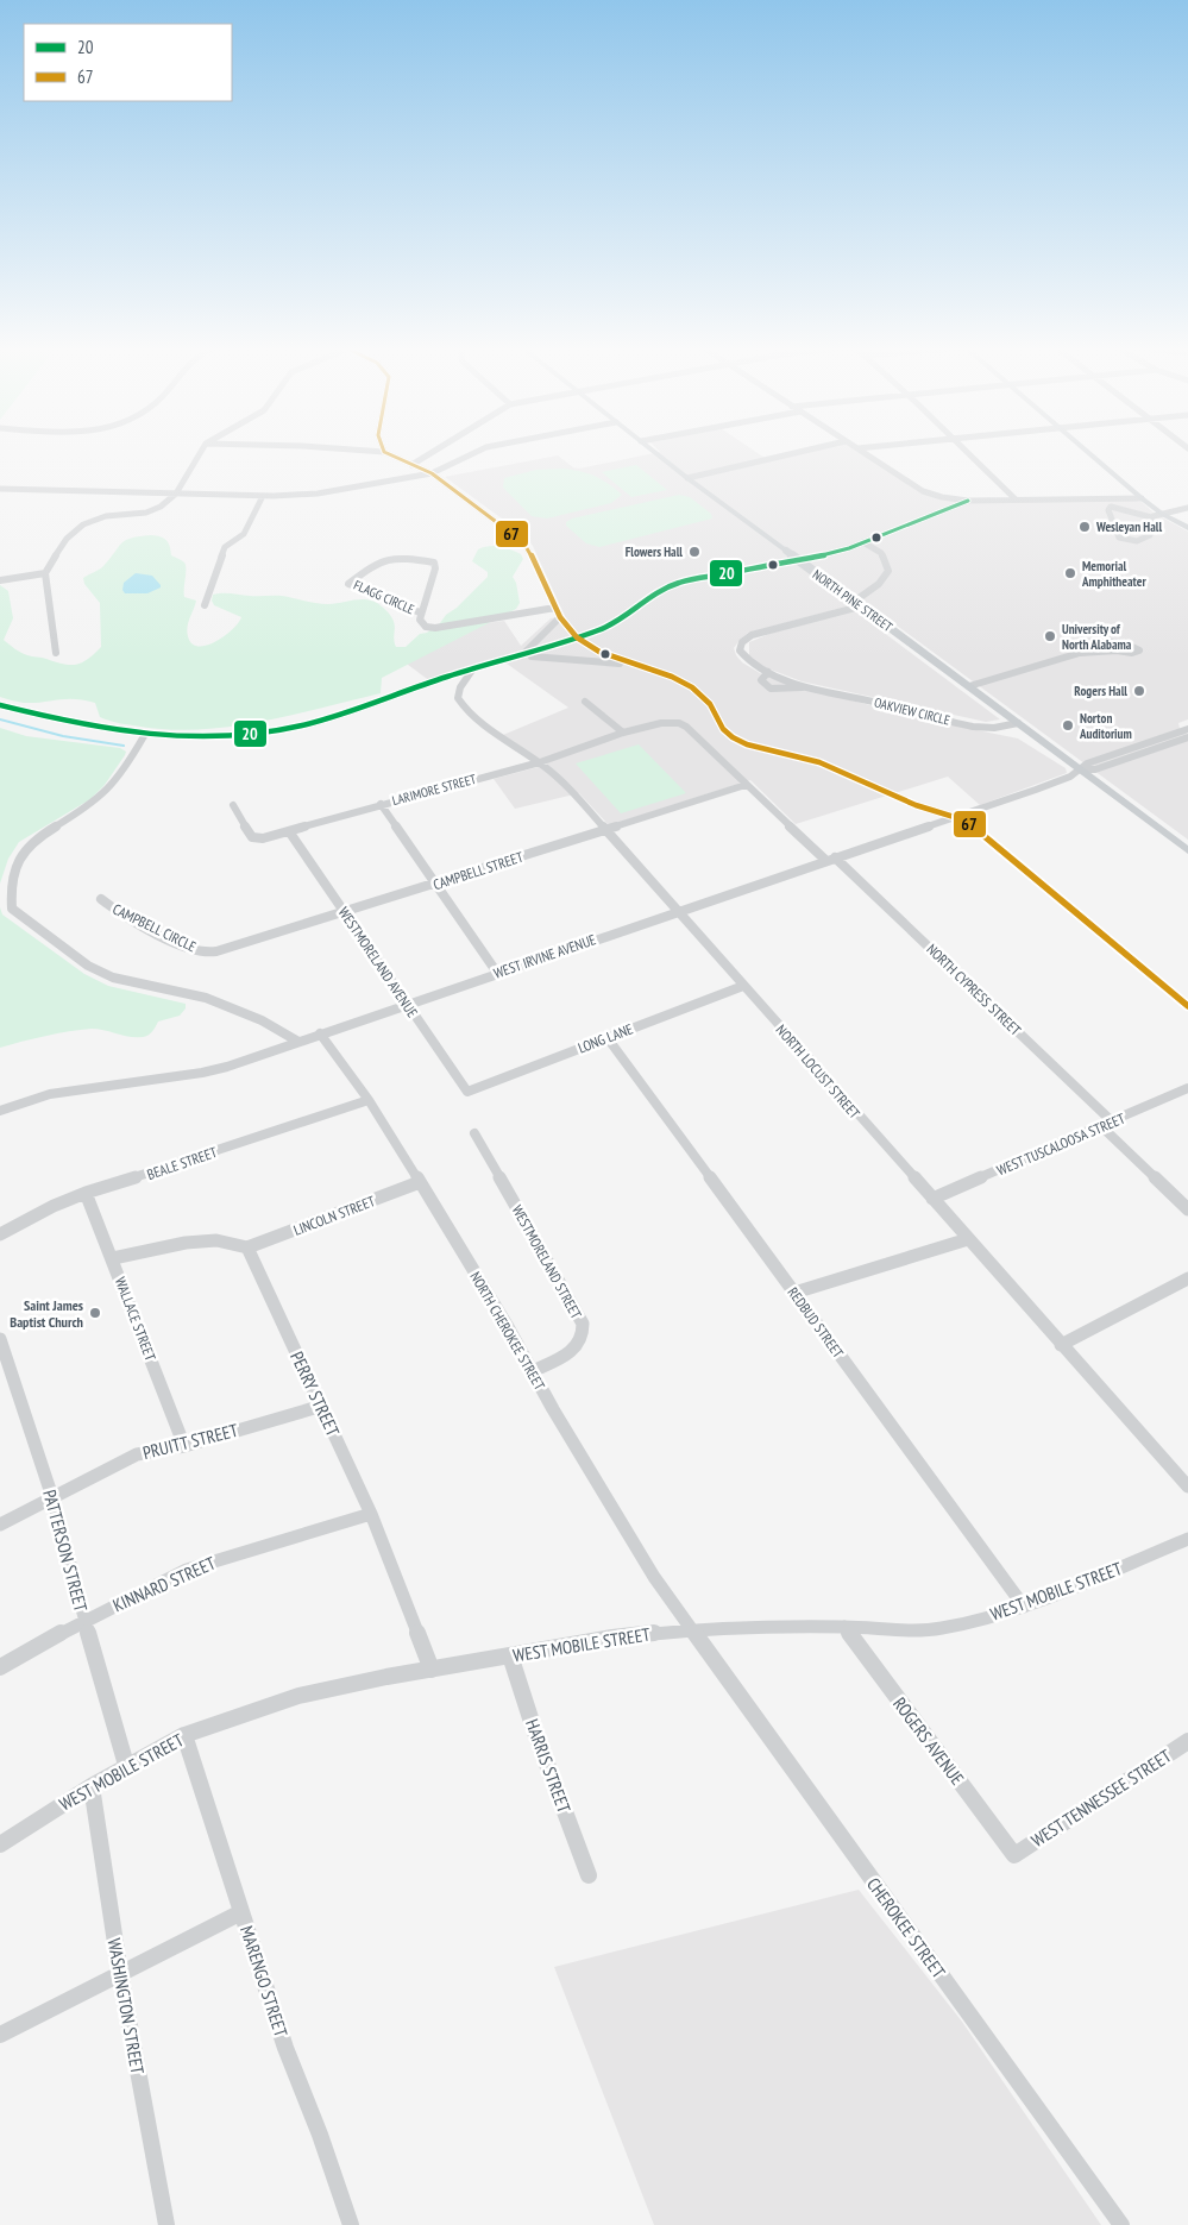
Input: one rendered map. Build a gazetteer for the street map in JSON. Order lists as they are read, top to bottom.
{
  "streets": {
    "main road": ["NORTH PINE STREET"],
    "street": [
      "FLAGG CIRCLE",
      "OAKVIEW CIRCLE",
      "LARIMORE STREET",
      "CAMPBELL STREET",
      "CAMPBELL CIRCLE",
      "WEST IRVINE AVENUE",
      "WESTMORELAND AVENUE",
      "NORTH CYPRESS STREET",
      "LONG LANE",
      "NORTH LOCUST STREET",
      "WEST TUSCALOOSA STREET",
      "BEALE STREET",
      "LINCOLN STREET",
      "WESTMORELAND STREET",
      "WALLACE STREET",
      "REDBUD STREET",
      "NORTH CHEROKEE STREET",
      "PERRY STREET",
      "PRUITT STREET",
      "PATTERSON STREET",
      "KINNARD STREET",
      "WEST MOBILE STREET",
      "ROGERS AVENUE",
      "HARRIS STREET",
      "WEST TENNESSEE STREET",
      "CHEROKEE STREET",
      "MARENGO STREET",
      "WASHINGTON STREET"
    ]
  },
  "crossings": [
    ["NORTH PINE STREET", "OAKVIEW CIRCLE"],
    ["NORTH PINE STREET", "WEST IRVINE AVENUE"],
    ["LARIMORE STREET", "WESTMORELAND AVENUE"],
    ["LARIMORE STREET", "NORTH CYPRESS STREET"],
    ["LARIMORE STREET", "NORTH LOCUST STREET"],
    ["CAMPBELL STREET", "CAMPBELL CIRCLE"],
    ["CAMPBELL STREET", "WESTMORELAND AVENUE"],
    ["CAMPBELL STREET", "NORTH CYPRESS STREET"],
    ["CAMPBELL STREET", "NORTH LOCUST STREET"],
    ["WEST IRVINE AVENUE", "WESTMORELAND AVENUE"],
    ["WEST IRVINE AVENUE", "NORTH CYPRESS STREET"],
    ["WEST IRVINE AVENUE", "NORTH LOCUST STREET"],
    ["WEST IRVINE AVENUE", "NORTH CHEROKEE STREET"],
    ["WESTMORELAND AVENUE", "LONG LANE"],
    ["NORTH CYPRESS STREET", "WEST TUSCALOOSA STREET"],
    ["LONG LANE", "NORTH LOCUST STREET"],
    ["LONG LANE", "REDBUD STREET"],
    ["NORTH LOCUST STREET", "WEST TUSCALOOSA STREET"],
    ["BEALE STREET", "WALLACE STREET"],
    ["BEALE STREET", "NORTH CHEROKEE STREET"],
    ["LINCOLN STREET", "NORTH CHEROKEE STREET"],
    ["LINCOLN STREET", "PERRY STREET"],
    ["WESTMORELAND STREET", "NORTH CHEROKEE STREET"],
    ["WALLACE STREET", "PRUITT STREET"],
    ["REDBUD STREET", "WEST MOBILE STREET"],
    ["NORTH CHEROKEE STREET", "WEST MOBILE STREET"],
    ["NORTH CHEROKEE STREET", "CHEROKEE STREET"],
    ["PERRY STREET", "PRUITT STREET"],
    ["PERRY STREET", "KINNARD STREET"],
    ["PERRY STREET", "WEST MOBILE STREET"],
    ["PRUITT STREET", "PATTERSON STREET"],
    ["PATTERSON STREET", "KINNARD STREET"],
    ["PATTERSON STREET", "WEST MOBILE STREET"],
    ["WEST MOBILE STREET", "ROGERS AVENUE"],
    ["WEST MOBILE STREET", "HARRIS STREET"],
    ["WEST MOBILE STREET", "CHEROKEE STREET"],
    ["WEST MOBILE STREET", "MARENGO STREET"],
    ["WEST MOBILE STREET", "WASHINGTON STREET"],
    ["ROGERS AVENUE", "WEST TENNESSEE STREET"]
  ],
  "places": [
    "Wesleyan Hall",
    "Flowers Hall",
    "Memorial Amphitheater",
    "University of North Alabama",
    "Rogers Hall",
    "Norton Auditorium",
    "Saint James Baptist Church"
  ],
  "lines": ["transit line 67", "transit line 20"],
  "legend": ["20", "67"]
}
